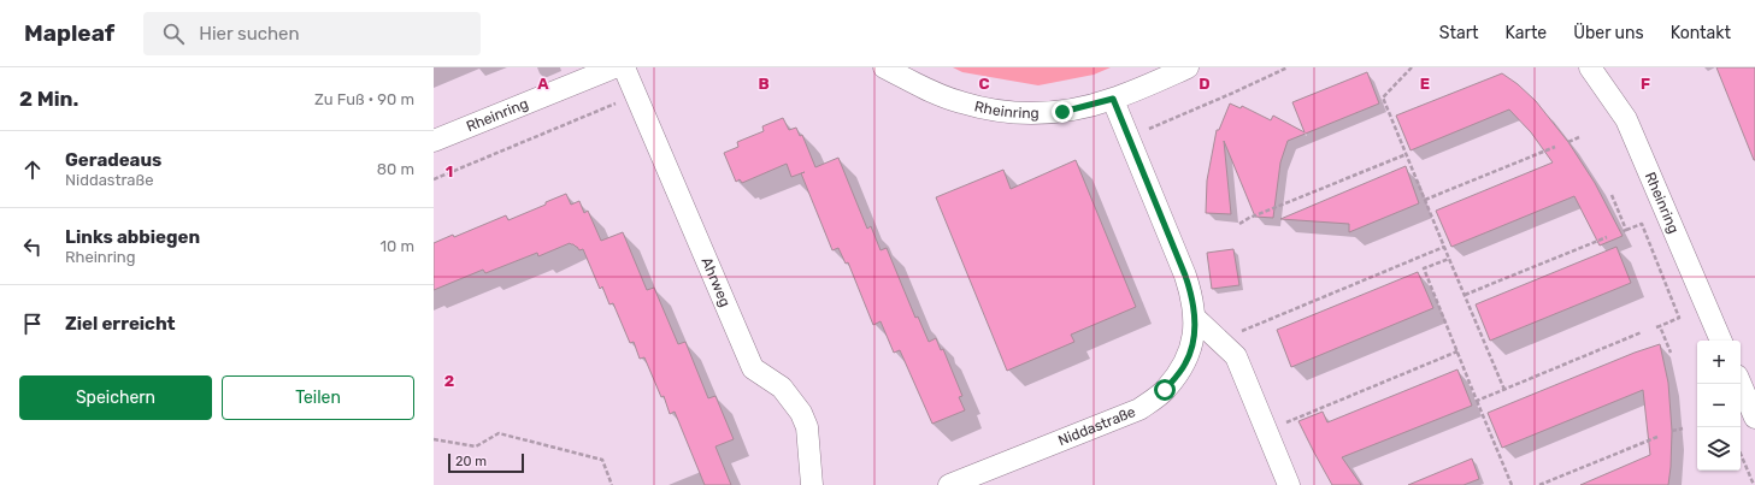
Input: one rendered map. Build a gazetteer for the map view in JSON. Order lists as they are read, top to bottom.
{
  "streets": {
    "street": ["Rheinring", "Ahrweg", "Niddastraße"]
  },
  "crossings": [
    ["Rheinring", "Niddastraße"]
  ],
  "scale_bar": "20 m",
  "page": {
    "header": "Mapleaf",
    "search": "Hier suchen",
    "nav": [
      "Start",
      "Karte",
      "Über uns",
      "Kontakt"
    ],
    "heading": ["2 Min.", "Zu Fuß · 90 m"],
    "list": [
      ["Geradeaus", "Niddastraße", "80 m"],
      ["Links abbiegen", "Rheinring", "10 m"],
      "Ziel erreicht"
    ],
    "map_buttons": ["+", "−"],
    "buttons": ["Speichern", "Teilen"],
    "scale": "20 m"
  },
  "grid": {
    "columns": [
      "A",
      "B",
      "C",
      "D",
      "E",
      "F"
    ],
    "rows": ["1", "2"]
  }
}
